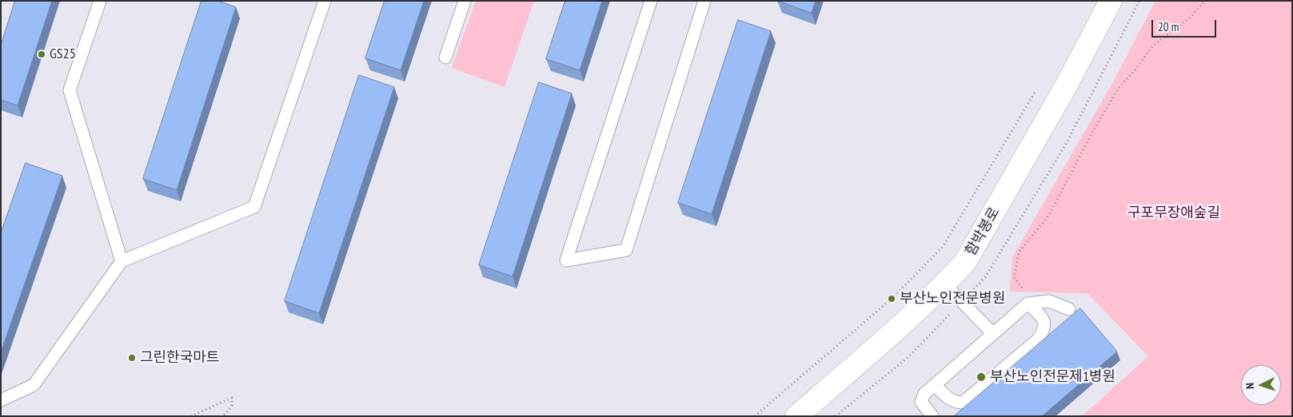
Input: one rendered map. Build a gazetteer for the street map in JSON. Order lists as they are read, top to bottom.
{
  "streets": {
    "main road": ["함박봉로"]
  },
  "parks": ["구포무장애숲길"],
  "places": [
    "GS25",
    "부산노인전문병원",
    "그린한국마트",
    "부산노인전문제1병원"
  ],
  "scale_bar": "20 m",
  "north": "left"
}
